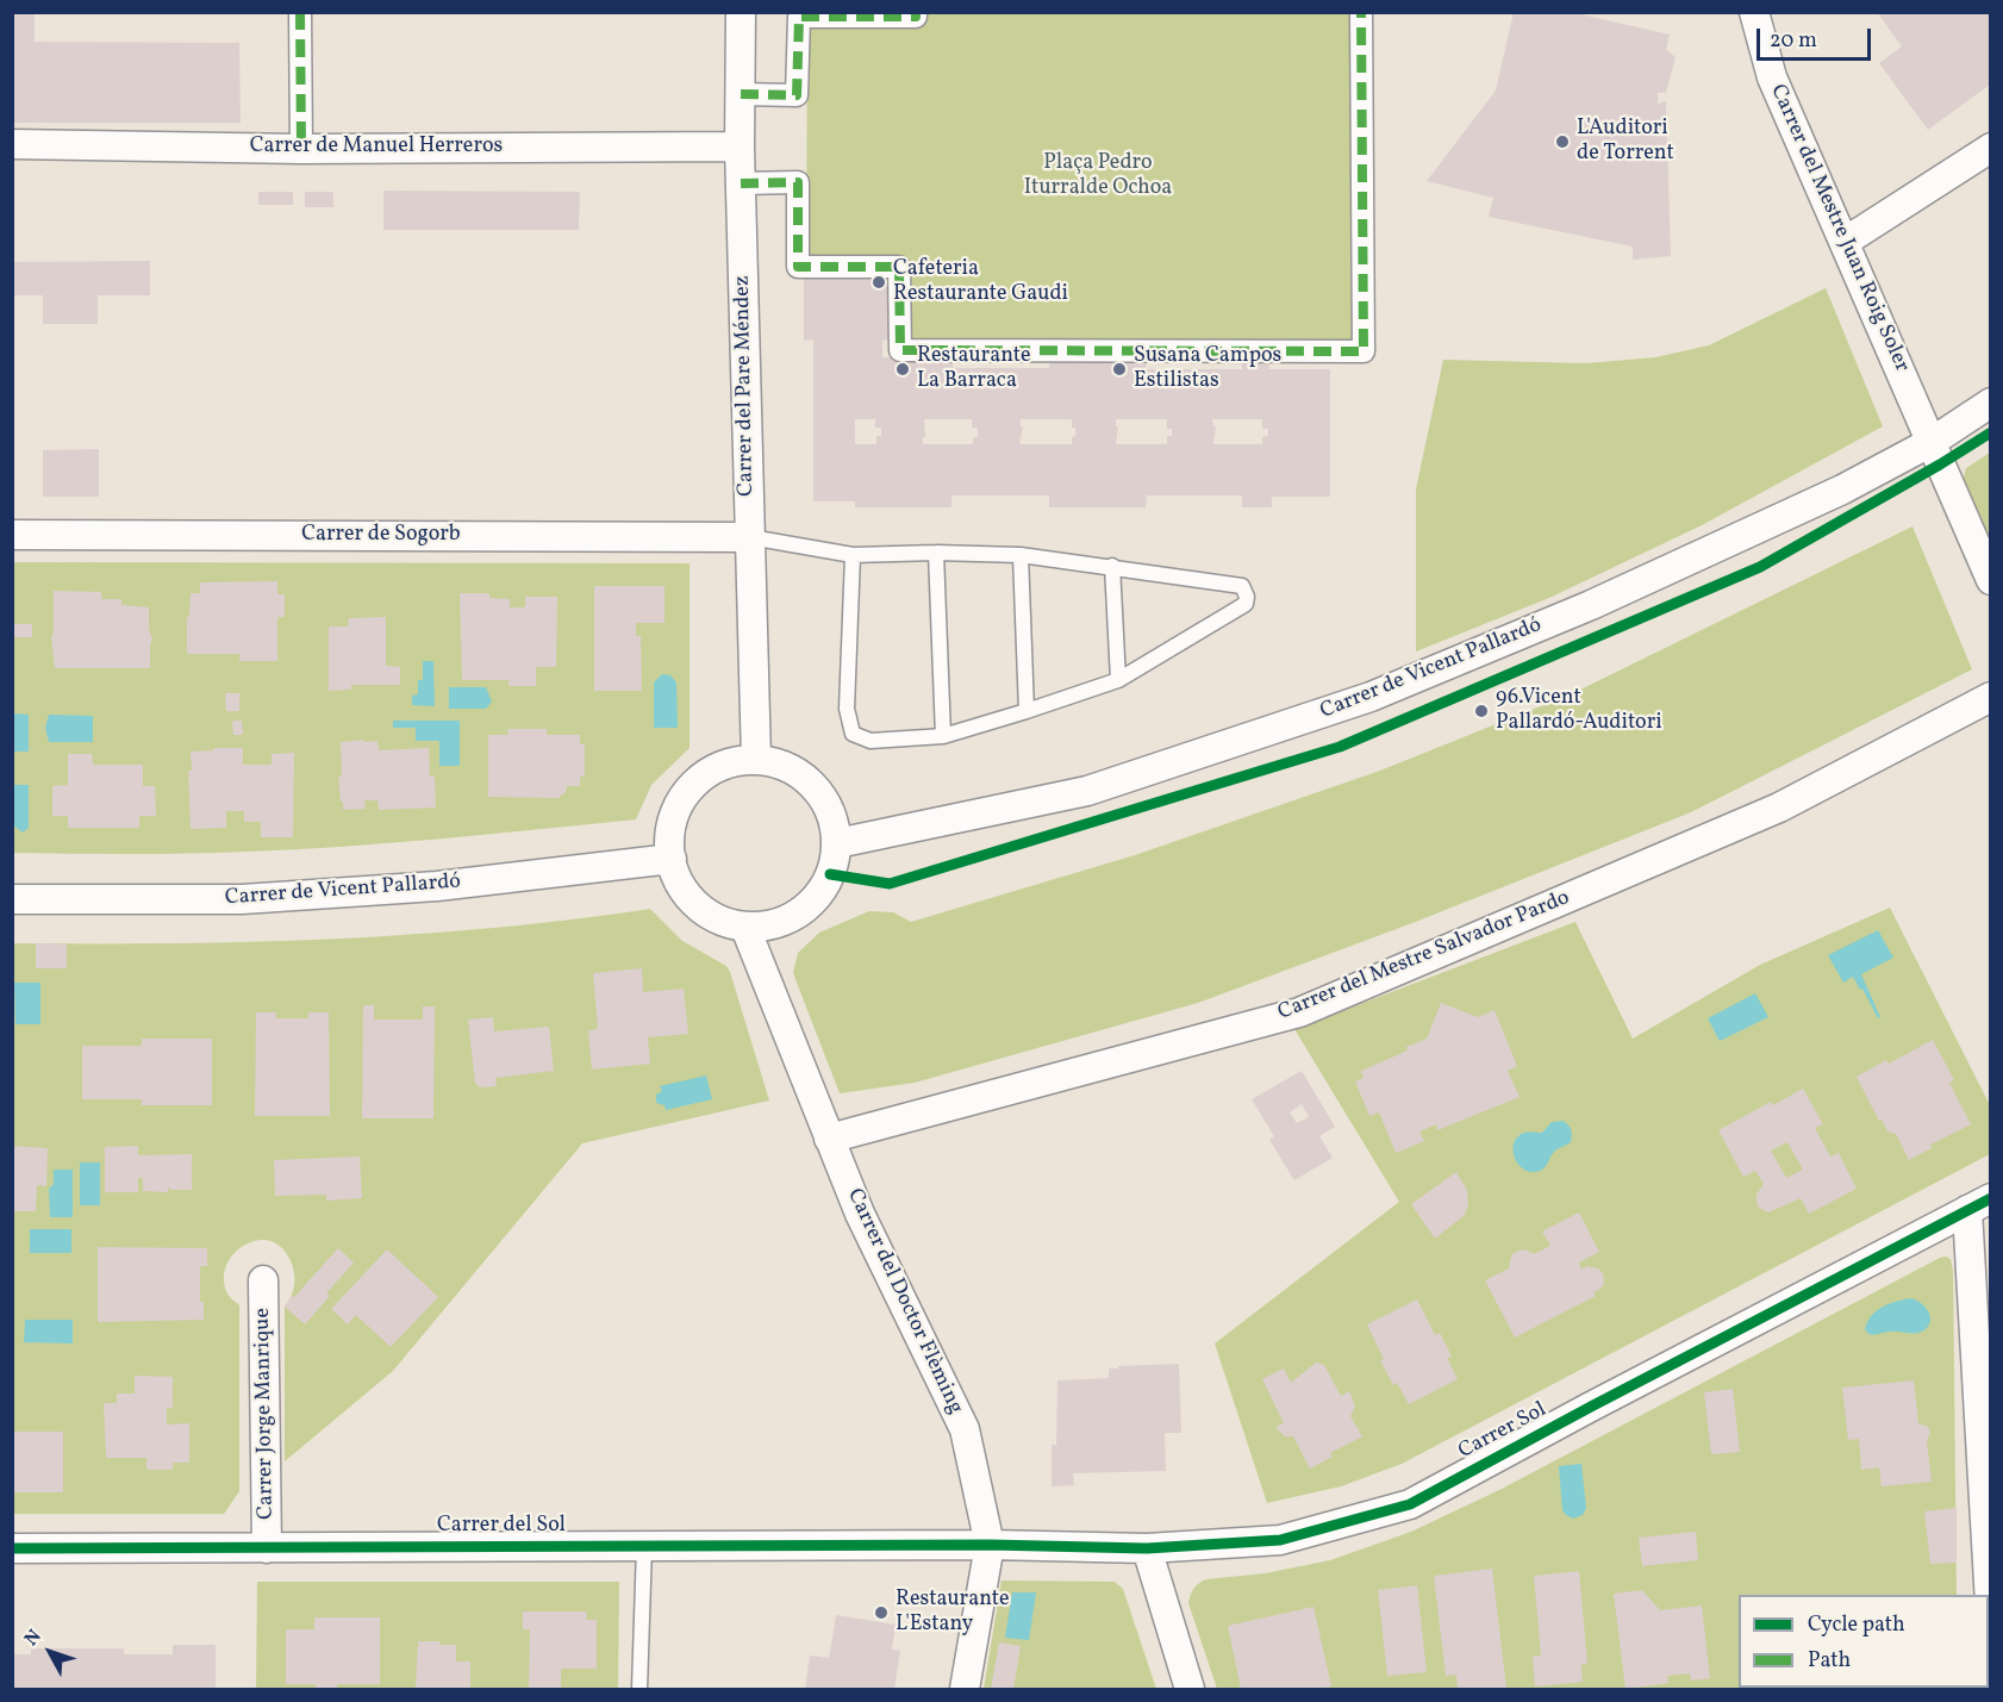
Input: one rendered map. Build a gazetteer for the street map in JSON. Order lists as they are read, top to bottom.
{
  "streets": {
    "street": [
      "Carrer de Manuel Herreros",
      "Carrer del Mestre Juan Roig Soler",
      "Carrer del Pare Méndez",
      "Carrer de Sogorb",
      "Carrer de Vicent Pallardó",
      "Carrer del Mestre Salvador Pardo",
      "Carrer del Doctor Flèming",
      "Carrer Jorge Manrique",
      "Carrer Sol",
      "Carrer del Sol"
    ]
  },
  "crossings": [
    ["Carrer de Manuel Herreros", "Carrer del Pare Méndez"],
    ["Carrer del Mestre Juan Roig Soler", "Carrer de Vicent Pallardó"],
    ["Carrer del Pare Méndez", "Carrer de Sogorb"],
    ["Carrer del Pare Méndez", "Carrer de Vicent Pallardó"],
    ["Carrer del Pare Méndez", "Carrer del Doctor Flèming"],
    ["Carrer de Vicent Pallardó", "Carrer del Doctor Flèming"],
    ["Carrer del Mestre Salvador Pardo", "Carrer del Doctor Flèming"],
    ["Carrer del Doctor Flèming", "Carrer Sol"],
    ["Carrer del Doctor Flèming", "Carrer del Sol"],
    ["Carrer Jorge Manrique", "Carrer del Sol"],
    ["Carrer Sol", "Carrer del Sol"]
  ],
  "parks": ["Plaça Pedro Iturralde Ochoa"],
  "places": [
    "L'Auditori de Torrent",
    "Cafeteria Restaurante Gaudi",
    "Restaurante La Barraca",
    "Susana Campos Estilistas",
    "96.Vicent Pallardó-Auditori",
    "Restaurante L'Estany"
  ],
  "legend": ["Cycle path", "Path"],
  "scale_bar": "20 m",
  "north": "top left"
}
